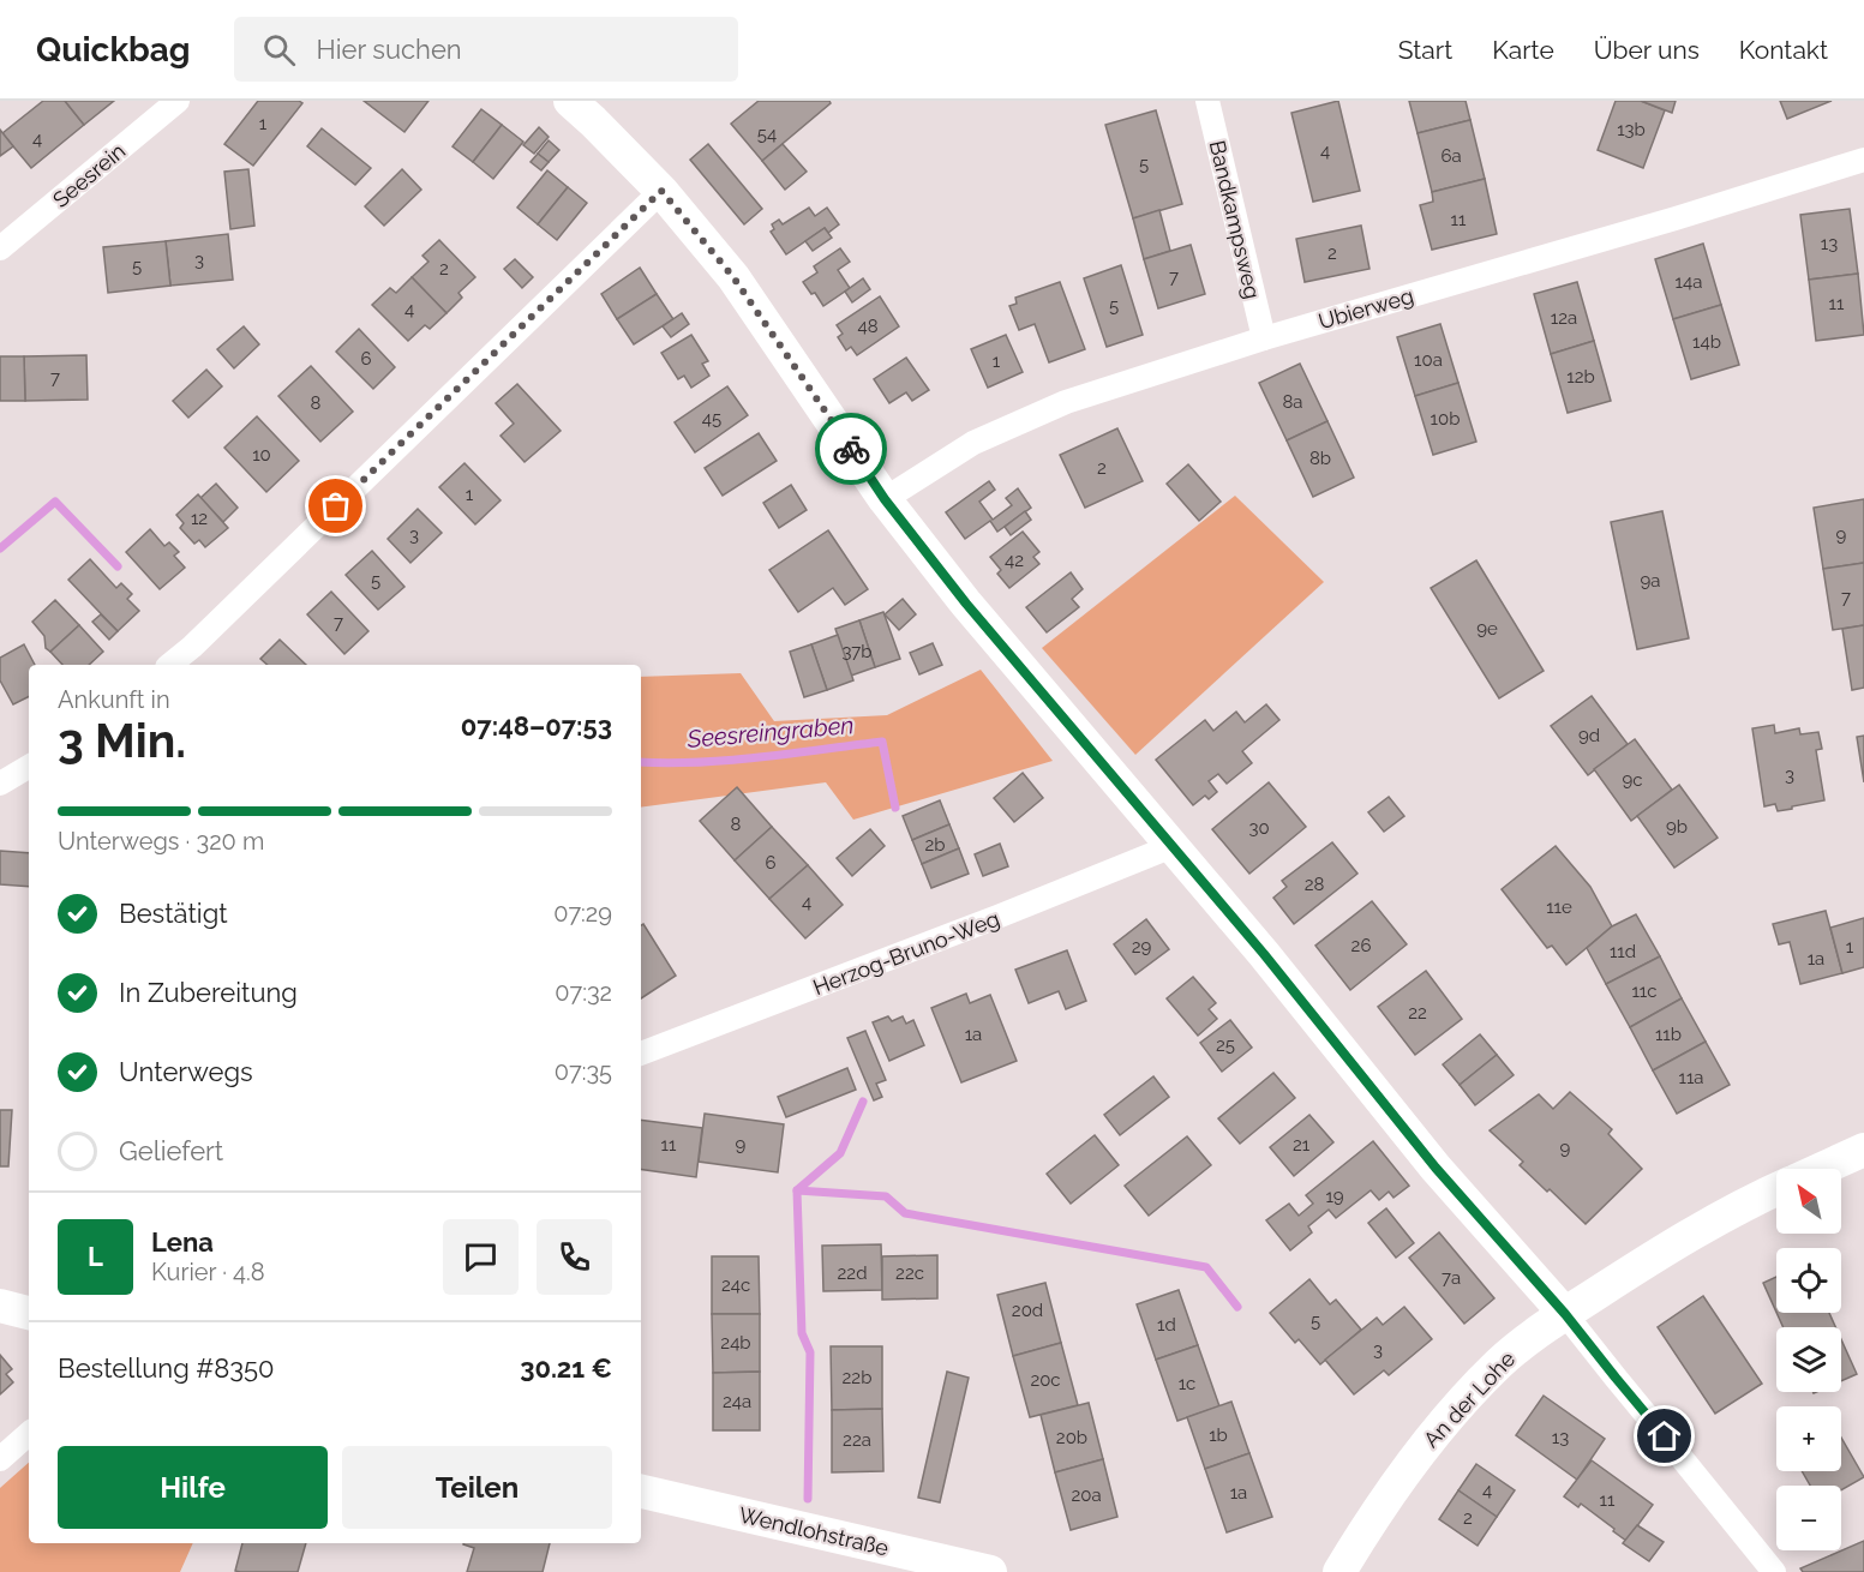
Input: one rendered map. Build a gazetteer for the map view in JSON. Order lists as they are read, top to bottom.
{
  "streets": {
    "street": [
      "Seesrein",
      "Bandkampsweg",
      "Ubierweg",
      "Herzog-Bruno-Weg",
      "An der Lohe",
      "Wendlohstraße"
    ]
  },
  "crossings": [
    ["Bandkampsweg", "Ubierweg"]
  ],
  "water": ["Seesreingraben"],
  "house_numbers": [
    "1",
    "13b",
    "54",
    "4",
    "4",
    "6a",
    "5",
    "11",
    "13",
    "2",
    "3",
    "5",
    "2",
    "7",
    "14a",
    "11",
    "5",
    "4",
    "12a",
    "48",
    "14b",
    "6",
    "10a",
    "1",
    "12b",
    "7",
    "8a",
    "8",
    "45",
    "10b",
    "10",
    "8b",
    "2",
    "1",
    "12",
    "3",
    "9",
    "42",
    "5",
    "9a",
    "7",
    "7",
    "9e",
    "37b",
    "9d",
    "3",
    "9c",
    "8",
    "9b",
    "30",
    "2b",
    "6",
    "28",
    "4",
    "11e",
    "26",
    "29",
    "1",
    "11d",
    "1a",
    "11c",
    "22",
    "1a",
    "11b",
    "25",
    "11a",
    "11",
    "9",
    "21",
    "9",
    "19",
    "22d",
    "22c",
    "7a",
    "24c",
    "20d",
    "5",
    "1d",
    "24b",
    "3",
    "22b",
    "20c",
    "1c",
    "24a",
    "1b",
    "20b",
    "13",
    "22a",
    "4",
    "1a",
    "20a",
    "11",
    "2"
  ],
  "north": "top left",
  "page": {
    "header": "Quickbag",
    "search": "Hier suchen",
    "nav": [
      "Start",
      "Karte",
      "Über uns",
      "Kontakt"
    ],
    "heading": ["3 Min.", "Ankunft in", "07:48–07:53"],
    "panel": [
      "Lena",
      "Kurier · 4.8",
      "Bestellung #8350",
      "30.21 €"
    ],
    "bar": "Unterwegs · 320 m",
    "list": [
      ["Bestätigt", "07:29"],
      ["In Zubereitung", "07:32"],
      ["Unterwegs", "07:35"],
      "Geliefert"
    ],
    "map_buttons": ["+", "−"],
    "round": "L",
    "buttons": ["Hilfe", "Teilen"]
  }
}
